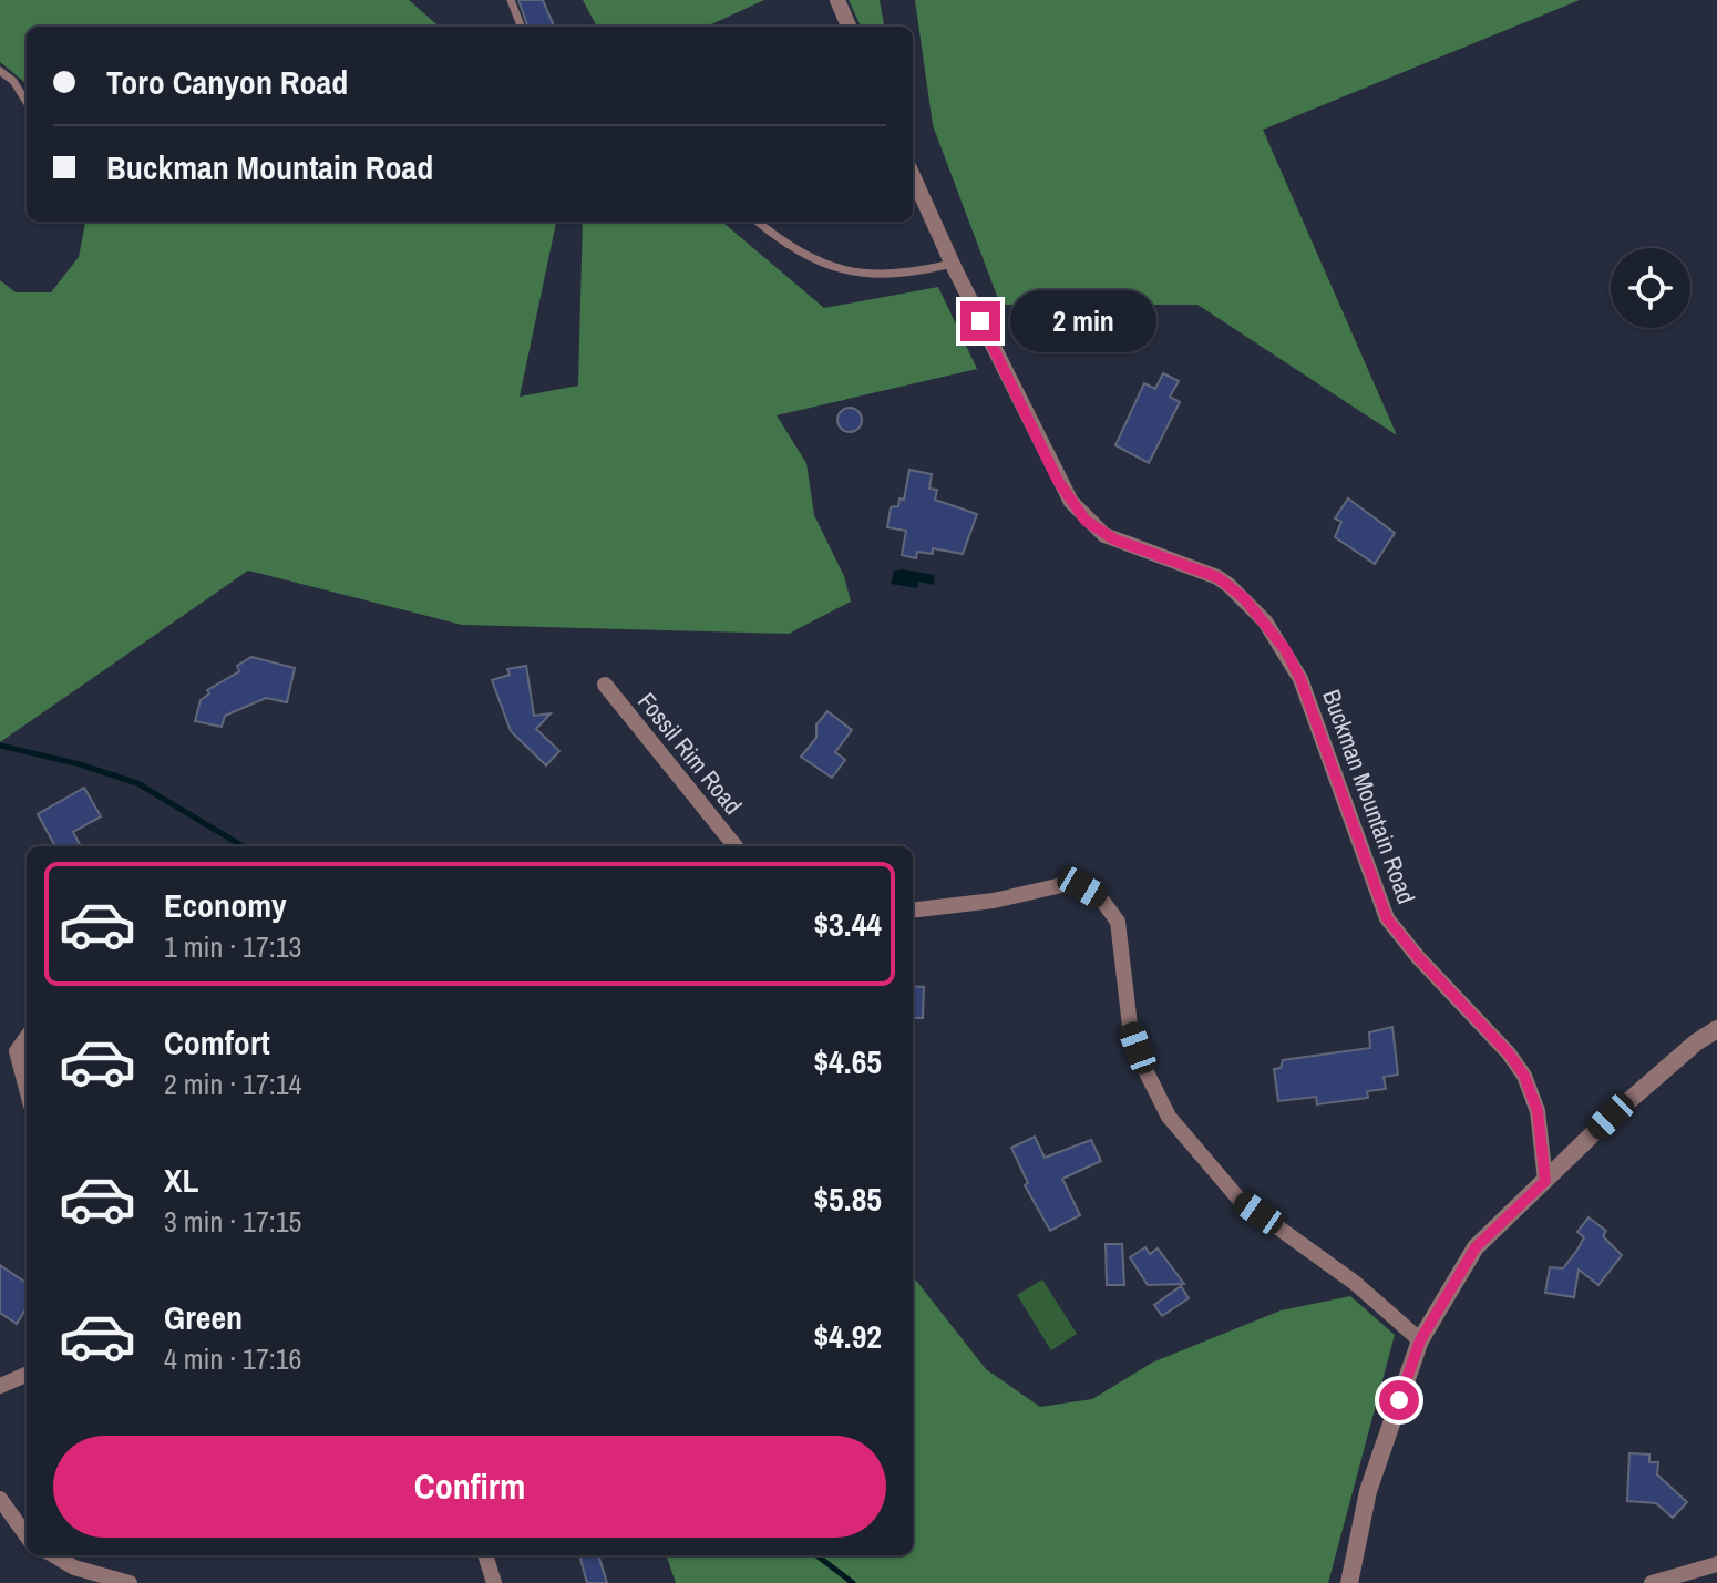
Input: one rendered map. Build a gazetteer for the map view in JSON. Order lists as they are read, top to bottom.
{
  "streets": {
    "street": ["Fossil Rim Road", "Buckman Mountain Road"]
  },
  "page": {
    "banner": ["Toro Canyon Road", "Buckman Mountain Road"],
    "bubble": "2 min",
    "list": [
      {
        "name": "Economy",
        "note": "1 min · 17:13",
        "value": "$3.44"
      },
      {
        "name": "Comfort",
        "note": "2 min · 17:14",
        "value": "$4.65"
      },
      {
        "name": "XL",
        "note": "3 min · 17:15",
        "value": "$5.85"
      },
      {
        "name": "Green",
        "note": "4 min · 17:16",
        "value": "$4.92"
      }
    ],
    "buttons": "Confirm"
  }
}
